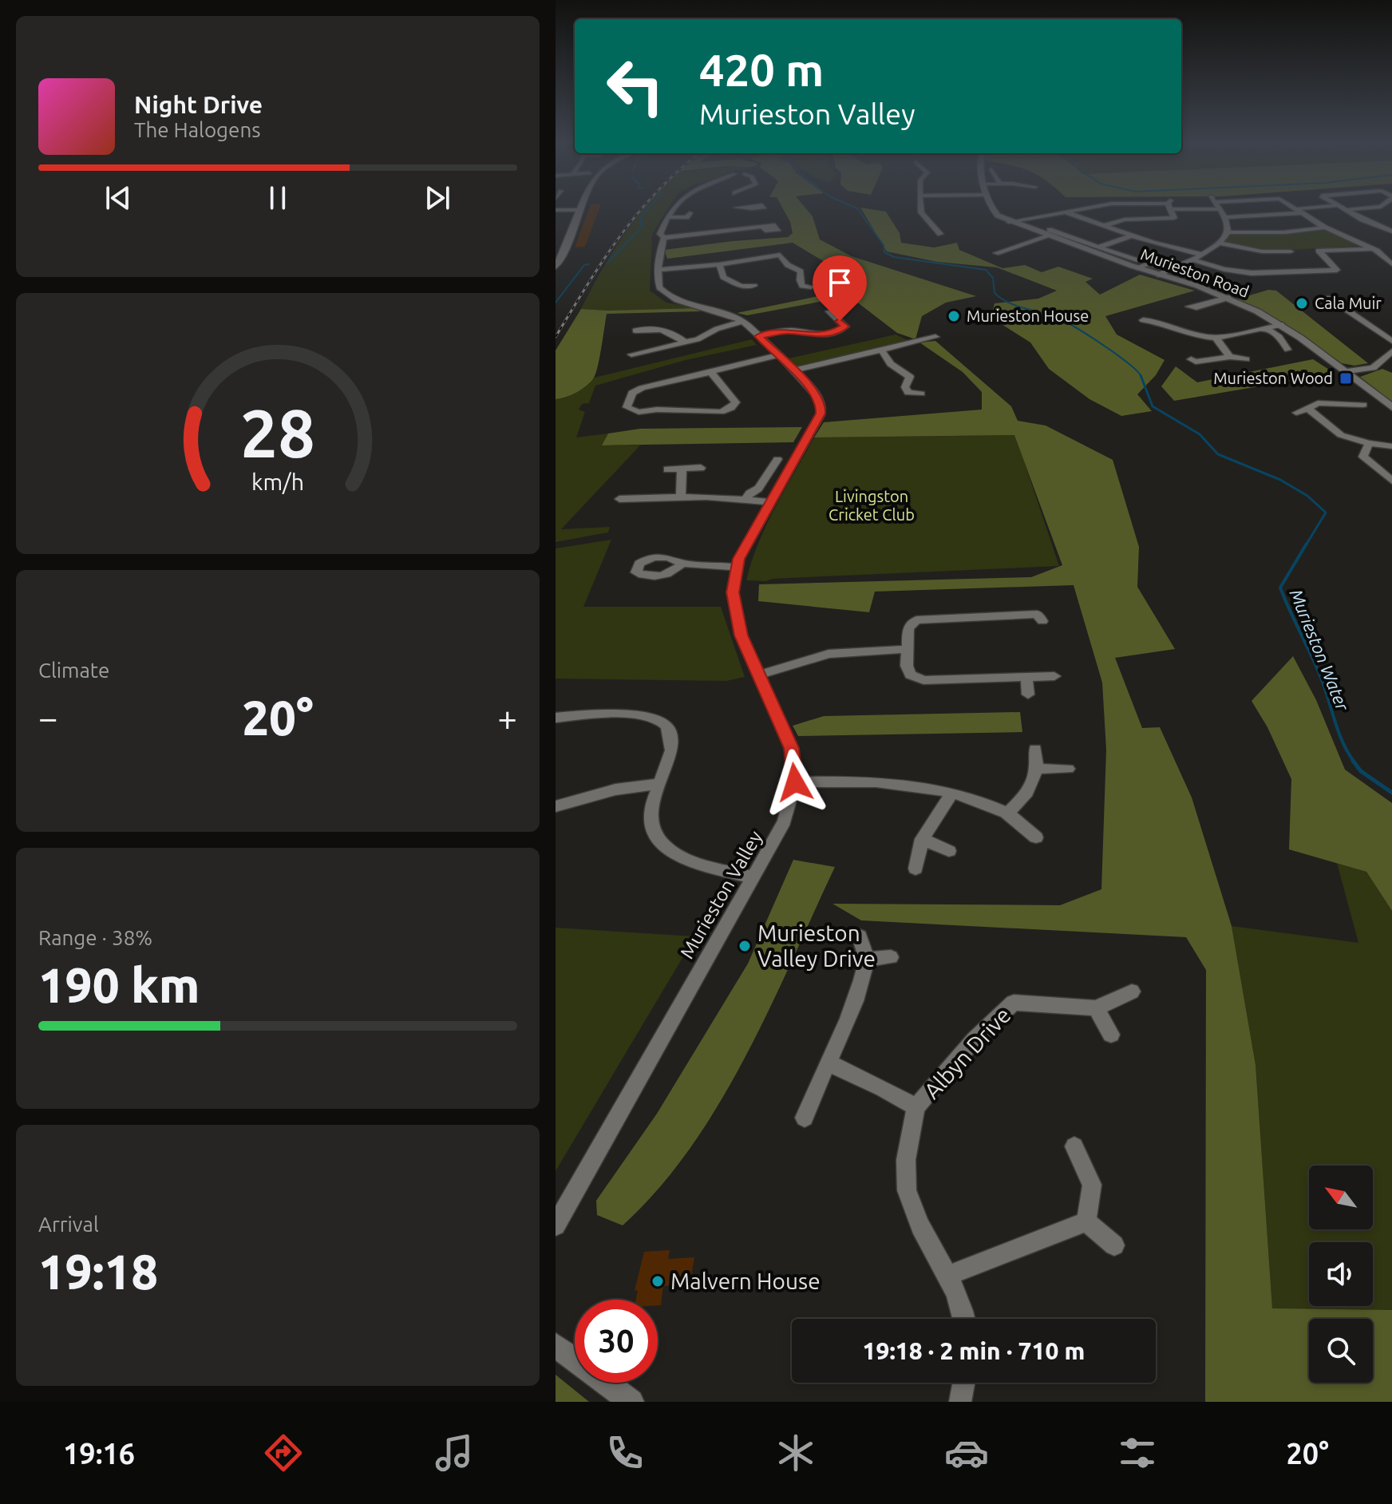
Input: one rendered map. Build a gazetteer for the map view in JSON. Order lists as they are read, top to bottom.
{
  "streets": {
    "street": ["Murieston Road", "Murieston Valley", "Albyn Drive"]
  },
  "water": ["Murieston Water"],
  "parks": ["Livingston Cricket Club"],
  "places": {
    "other": [
      "Cala Muir",
      "Murieston House",
      "Murieston Valley Drive",
      "Malvern House"
    ],
    "transit": ["Murieston Wood"]
  },
  "north": "top left",
  "page": {
    "turn": ["420 m", "Murieston Valley"],
    "song": ["Night Drive", "The Halogens"],
    "tile": [
      "Climate",
      ["Range · 38%", "190 km"],
      ["Arrival", "19:18"]
    ],
    "heat": ["−", "20°", "+"],
    "limit": "30",
    "trip": "19:18 · 2 min · 710 m",
    "tabs": ["19:16", "20°"],
    "gauge": ["28", "km/h"]
  }
}
